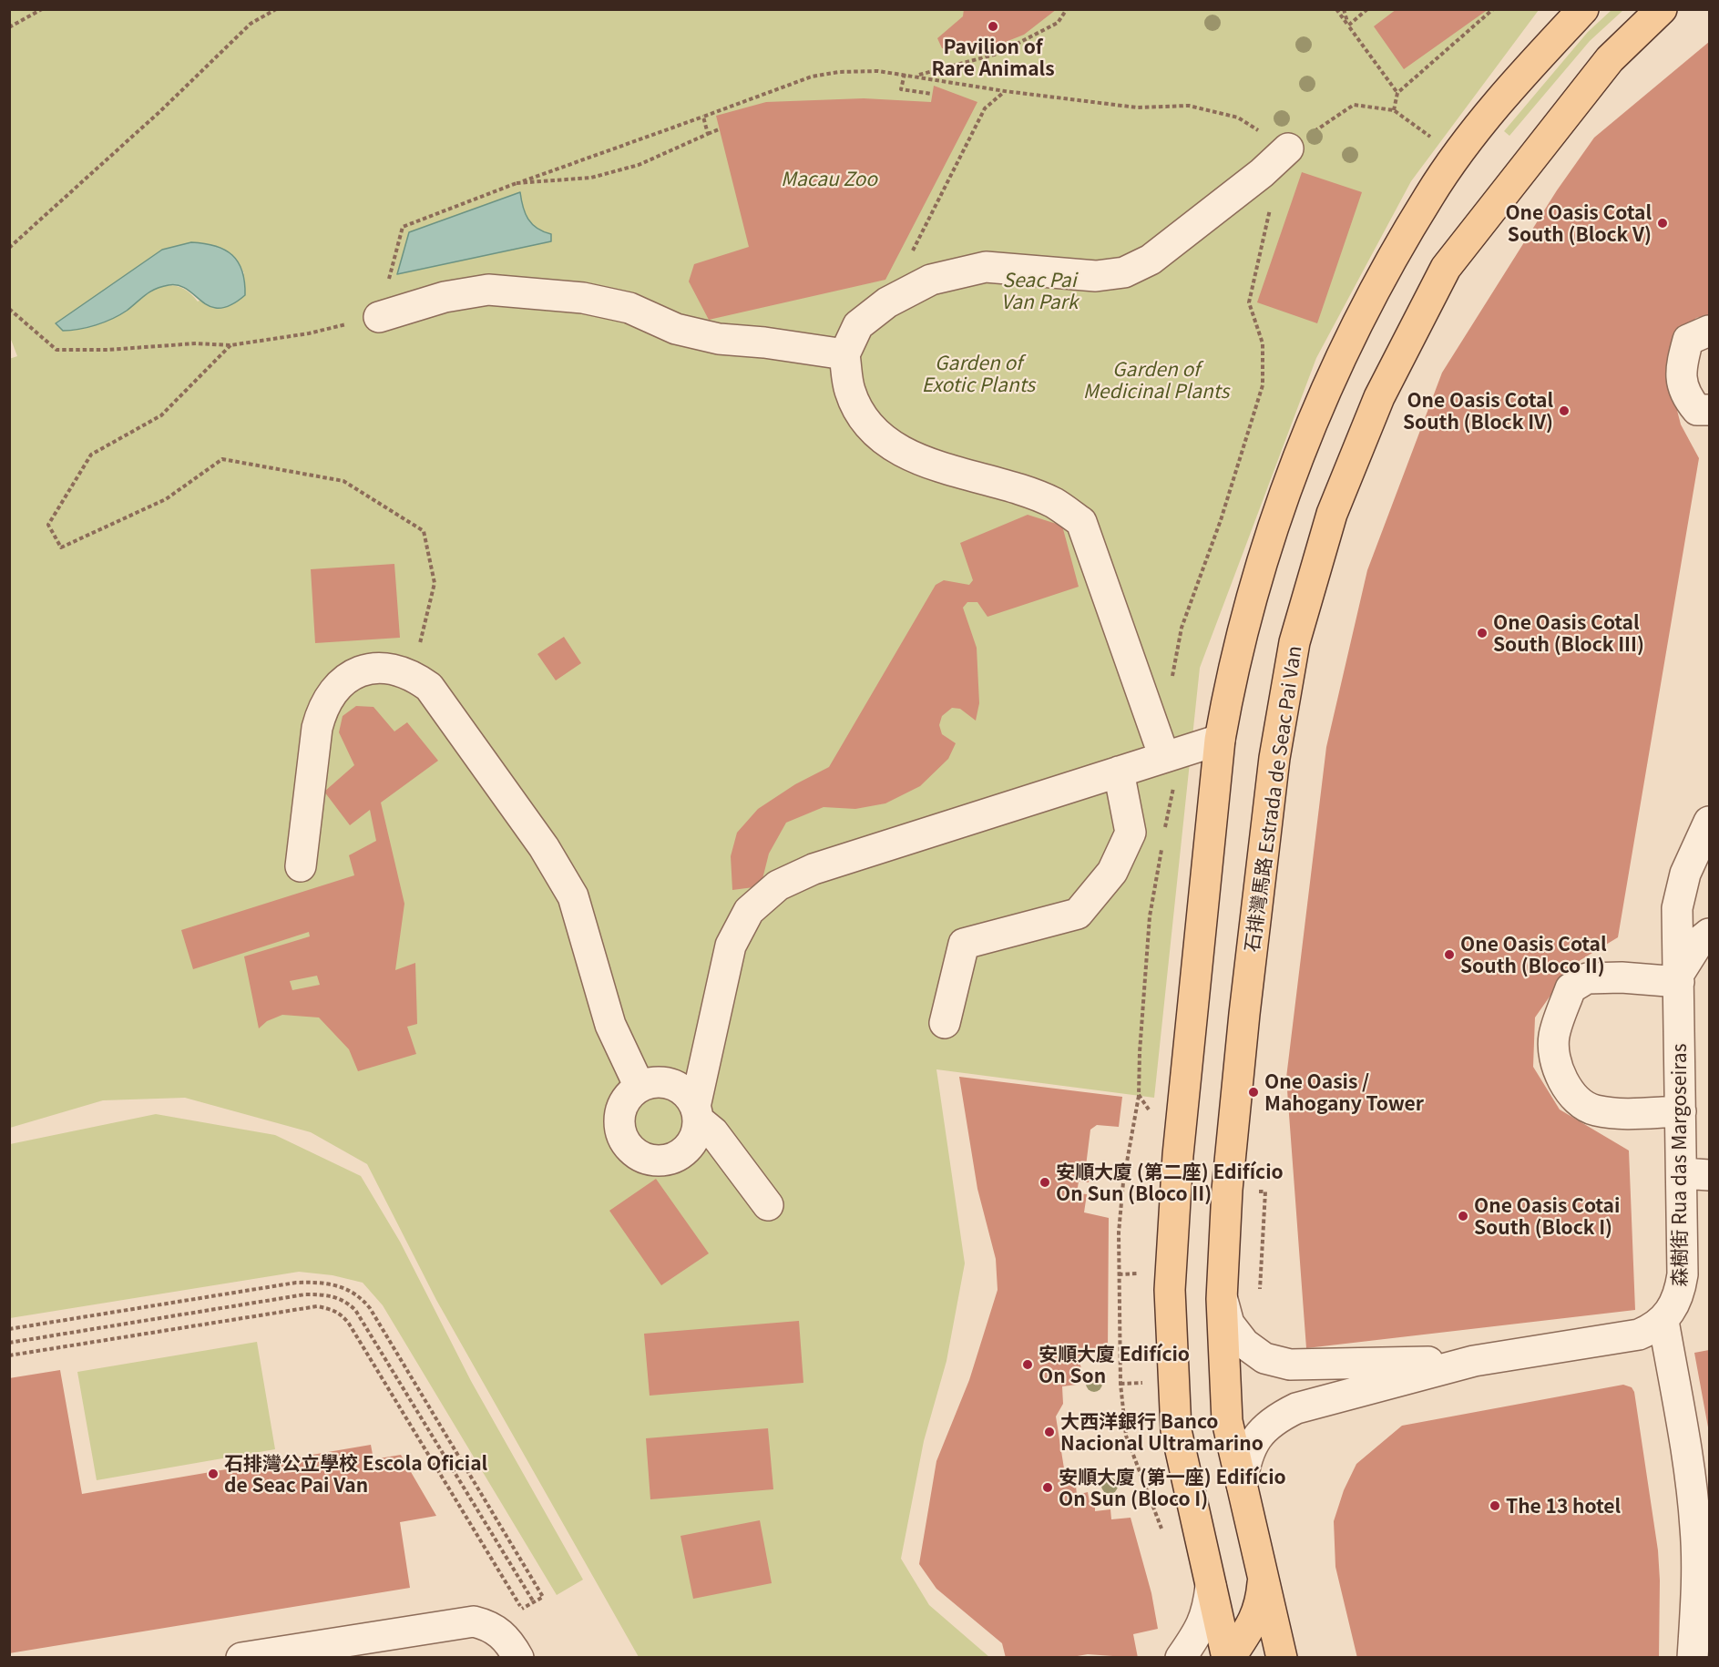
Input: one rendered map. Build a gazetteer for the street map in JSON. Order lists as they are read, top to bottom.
{
  "streets": {
    "main road": ["石排灣馬路 Estrada de Seac Pai Van"],
    "street": ["森樹街 Rua das Margoseiras"]
  },
  "parks": [
    "Macau Zoo",
    "Seac Pai Van Park",
    "Garden of Exotic Plants",
    "Garden of Medicinal Plants"
  ],
  "places": [
    "Pavilion of Rare Animals",
    "One Oasis Cotal South (Block V)",
    "One Oasis Cotal South (Block IV)",
    "One Oasis Cotal South (Block III)",
    "One Oasis Cotal South (Bloco II)",
    "One Oasis / Mahogany Tower",
    "安順大廈 (第二座) Edifício On Sun (Bloco II)",
    "One Oasis Cotai South (Block I)",
    "安順大廈 Edifício On Son",
    "大西洋銀行 Banco Nacional Ultramarino",
    "石排灣公立學校 Escola Oficial de Seac Pai Van",
    "安順大廈 (第一座) Edifício On Sun (Bloco I)",
    "The 13 hotel"
  ]
}
